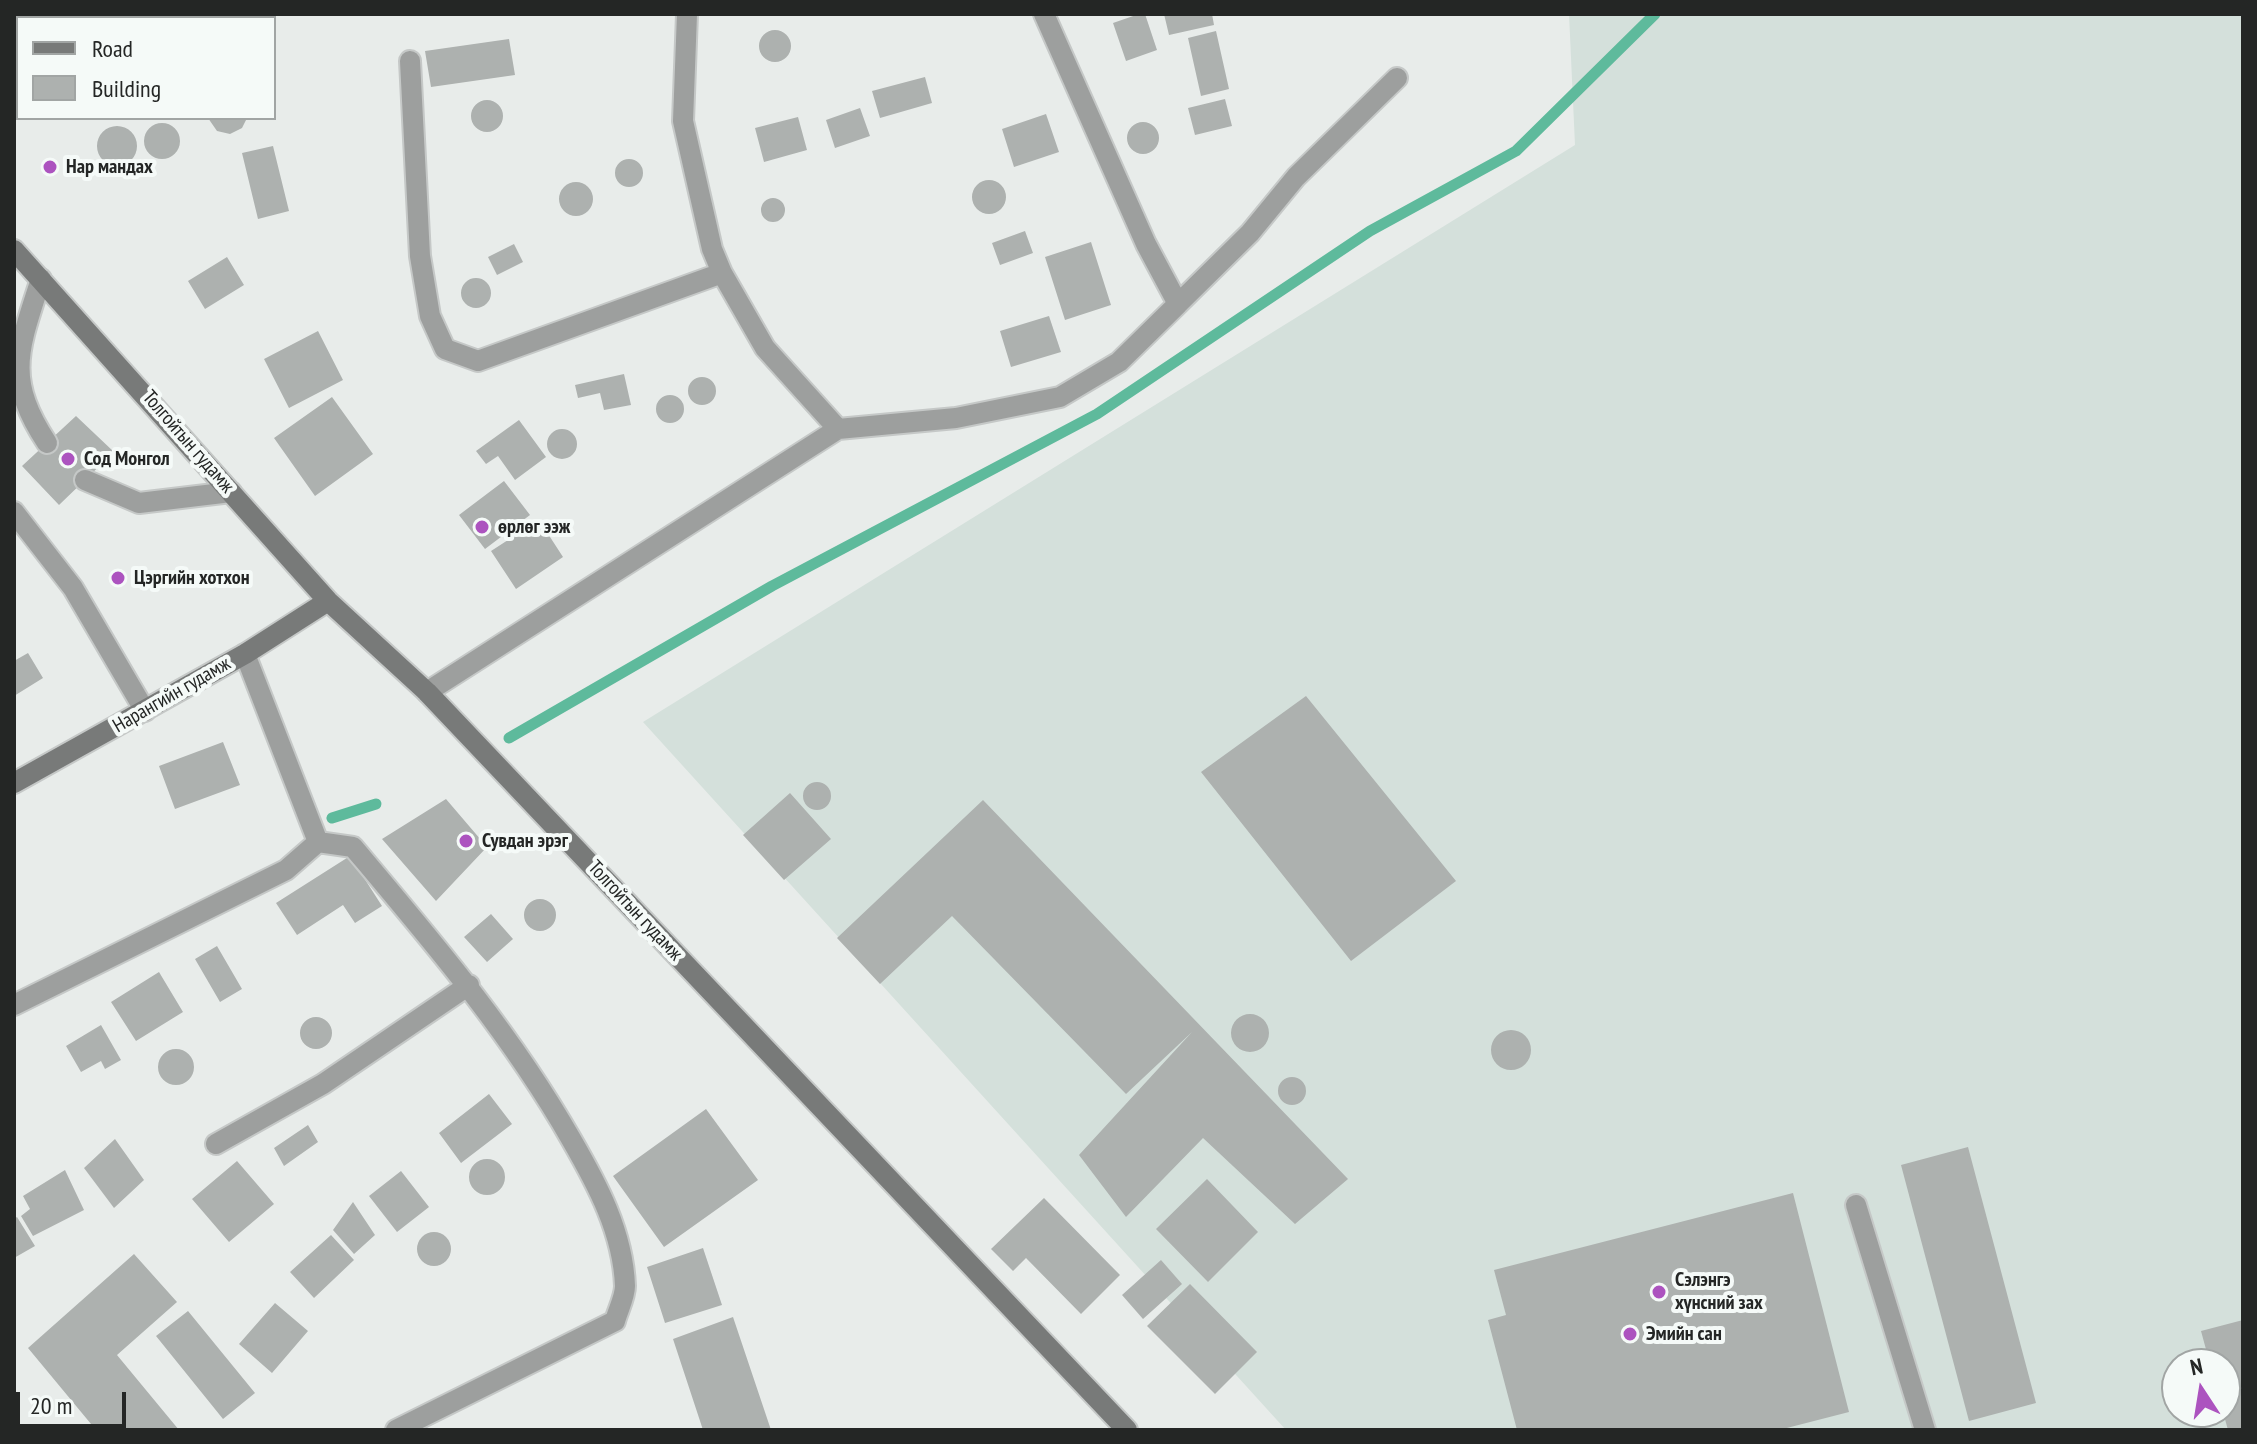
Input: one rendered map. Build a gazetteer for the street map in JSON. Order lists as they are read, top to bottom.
{
  "streets": {
    "main road": ["Толгойтын гудамж", "Нарангийн гудамж"]
  },
  "crossings": [
    ["Толгойтын гудамж", "Нарангийн гудамж"]
  ],
  "places": [
    "Нар мандах",
    "Сод Монгол",
    "өрлөг ээж",
    "Цэргийн хотхон",
    "Сувдан эрэг",
    "Сэлэнгэ хүнсний зах",
    "Эмийн сан"
  ],
  "legend": ["Road", "Building"],
  "scale_bar": "20 m",
  "north": "top"
}
